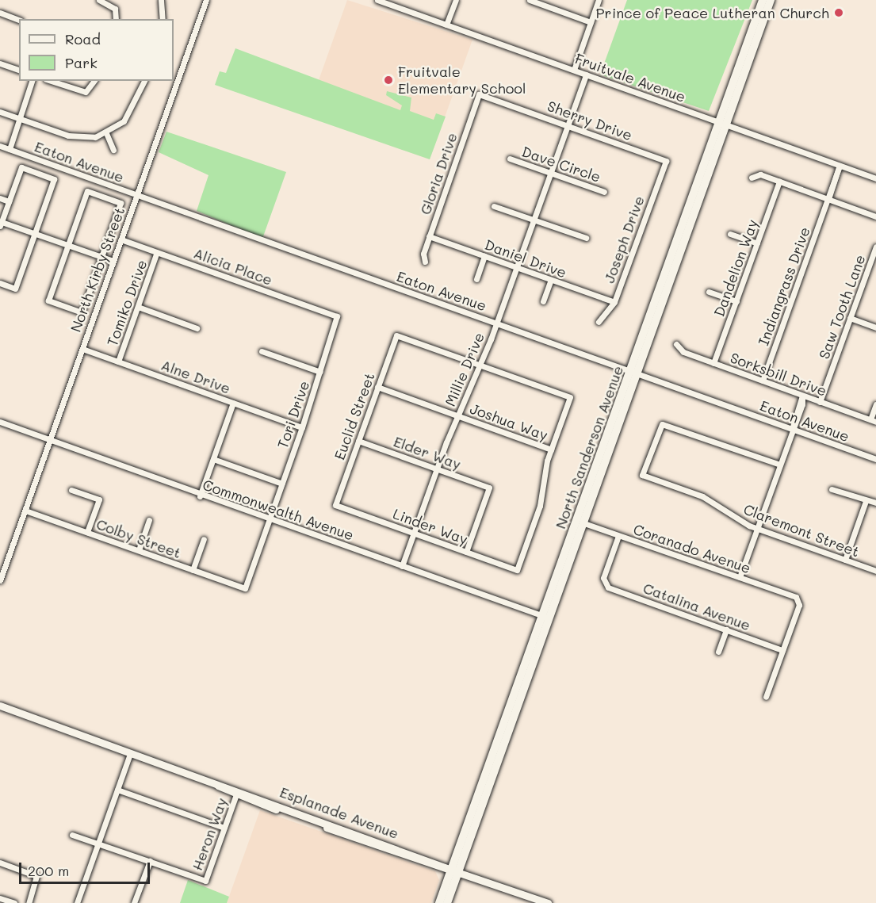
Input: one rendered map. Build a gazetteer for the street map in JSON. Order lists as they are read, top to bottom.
{
  "streets": {
    "highway": ["North Sanderson Avenue"],
    "main road": ["Esplanade Avenue"],
    "street": [
      "Fruitvale Avenue",
      "Sherry Drive",
      "Eaton Avenue",
      "Dave Circle",
      "Gloria Drive",
      "Joseph Drive",
      "Daniel Drive",
      "Alicia Place",
      "Dandelion Way",
      "North Kirby Street",
      "Indiangrass Drive",
      "Tomiko Drive",
      "Saw Tooth Lane",
      "Millie Drive",
      "Sorksbill Drive",
      "Alne Drive",
      "Tori Drive",
      "Euclid Street",
      "Joshua Way",
      "Elder Way",
      "Commonwealth Avenue",
      "Linder Way",
      "Claremont Street",
      "Colby Street",
      "Coranado Avenue",
      "Catalina Avenue",
      "Heron Way"
    ]
  },
  "crossings": [
    ["Fruitvale Avenue", "Indiangrass Drive"],
    ["Fruitvale Avenue", "Millie Drive"],
    ["Fruitvale Avenue", "North Sanderson Avenue"],
    ["Sherry Drive", "Gloria Drive"],
    ["Sherry Drive", "Joseph Drive"],
    ["Sherry Drive", "Millie Drive"],
    ["Eaton Avenue", "North Kirby Street"],
    ["Eaton Avenue", "Millie Drive"],
    ["Eaton Avenue", "North Sanderson Avenue"],
    ["Dave Circle", "Millie Drive"],
    ["Gloria Drive", "Daniel Drive"],
    ["Joseph Drive", "Daniel Drive"],
    ["Daniel Drive", "Millie Drive"],
    ["Alicia Place", "North Kirby Street"],
    ["Alicia Place", "Tomiko Drive"],
    ["Alicia Place", "Tori Drive"],
    ["Dandelion Way", "Sorksbill Drive"],
    ["North Kirby Street", "Alne Drive"],
    ["North Kirby Street", "Commonwealth Avenue"],
    ["North Kirby Street", "Colby Street"],
    ["Indiangrass Drive", "Sorksbill Drive"],
    ["Tomiko Drive", "Alne Drive"],
    ["Saw Tooth Lane", "Sorksbill Drive"],
    ["Millie Drive", "Euclid Street"],
    ["Millie Drive", "Joshua Way"],
    ["Millie Drive", "Elder Way"],
    ["Millie Drive", "Commonwealth Avenue"],
    ["Millie Drive", "Linder Way"],
    ["Alne Drive", "Tori Drive"],
    ["Tori Drive", "Commonwealth Avenue"],
    ["Tori Drive", "Colby Street"],
    ["Euclid Street", "Joshua Way"],
    ["Euclid Street", "Elder Way"],
    ["Euclid Street", "Linder Way"],
    ["Joshua Way", "Linder Way"],
    ["North Sanderson Avenue", "Commonwealth Avenue"],
    ["North Sanderson Avenue", "Coranado Avenue"],
    ["North Sanderson Avenue", "Esplanade Avenue"],
    ["Elder Way", "Linder Way"],
    ["Coranado Avenue", "Catalina Avenue"],
    ["Esplanade Avenue", "Heron Way"]
  ],
  "places": ["Prince of Peace Lutheran Church", "Fruitvale Elementary School"],
  "legend": ["Road", "Park"],
  "scale_bar": "200 m"
}
